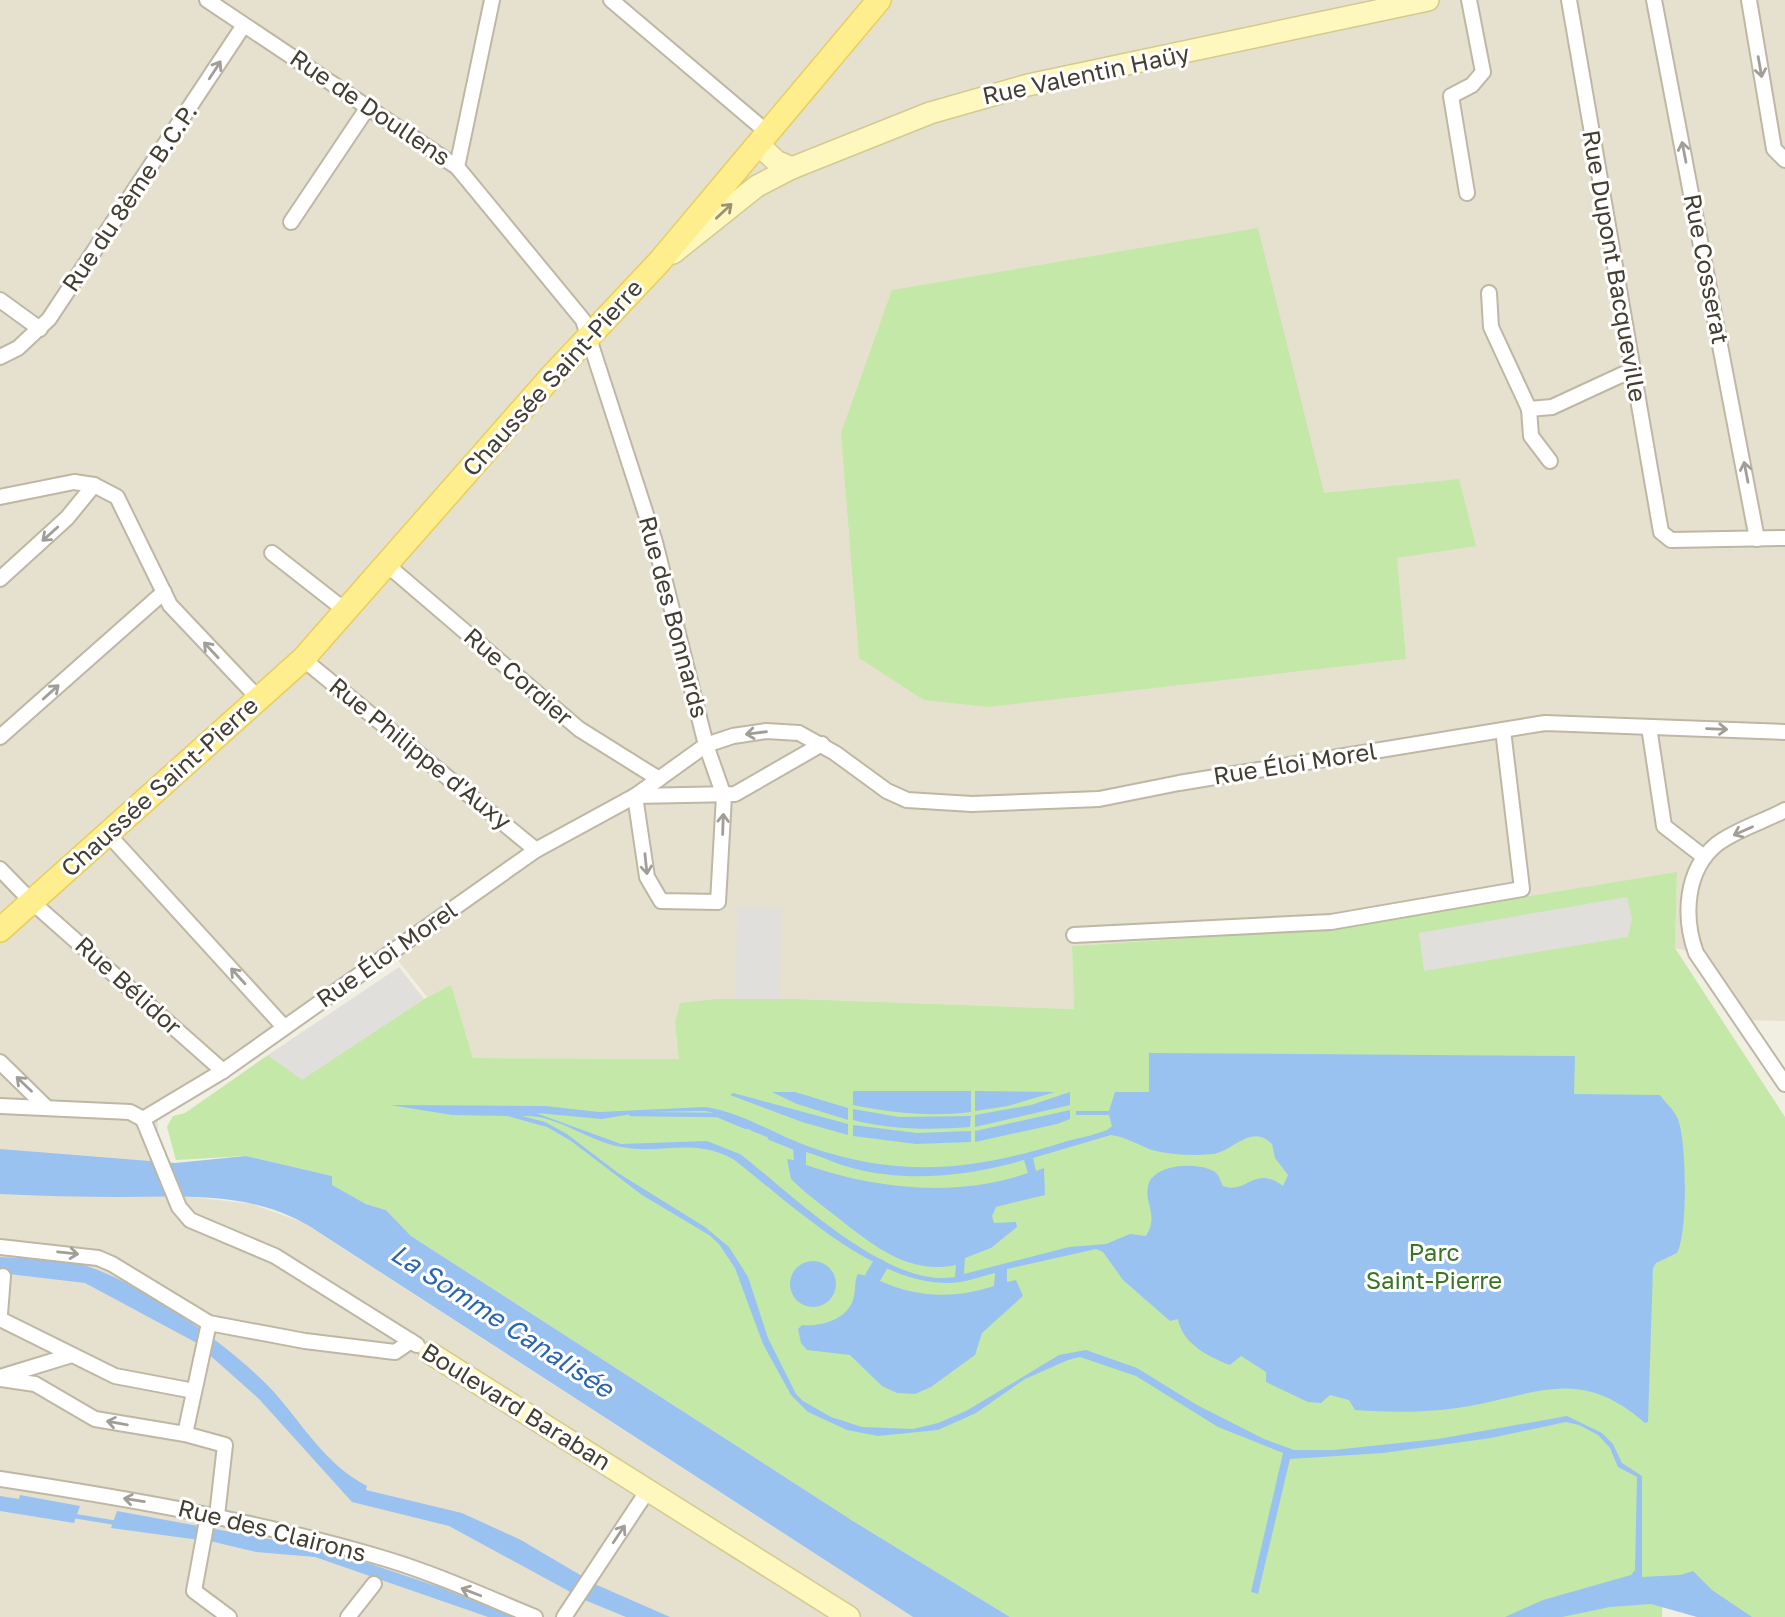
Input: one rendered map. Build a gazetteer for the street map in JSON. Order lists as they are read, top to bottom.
{
  "streets": {
    "main road": ["Chaussée Saint-Pierre"],
    "street": [
      "Rue Valentin Haüy",
      "Rue de Doullens",
      "Rue du 8ème B.C.P.",
      "Rue Dupont Bacqueville",
      "Rue Cosserat",
      "Rue des Bonnards",
      "Rue Cordier",
      "Rue Philippe d'Auxy",
      "Rue Éloi Morel",
      "Rue Bélidor",
      "Boulevard Baraban",
      "Rue des Clairons"
    ]
  },
  "crossings": [
    ["Rue Valentin Haüy", "Chaussée Saint-Pierre"],
    ["Rue de Doullens", "Rue du 8ème B.C.P."],
    ["Rue de Doullens", "Chaussée Saint-Pierre"],
    ["Rue de Doullens", "Rue des Bonnards"],
    ["Rue Dupont Bacqueville", "Rue Cosserat"],
    ["Chaussée Saint-Pierre", "Rue des Bonnards"],
    ["Chaussée Saint-Pierre", "Rue Cordier"],
    ["Chaussée Saint-Pierre", "Rue Philippe d'Auxy"],
    ["Chaussée Saint-Pierre", "Rue Bélidor"],
    ["Rue des Bonnards", "Rue Éloi Morel"],
    ["Rue Cordier", "Rue Éloi Morel"],
    ["Rue Philippe d'Auxy", "Rue Éloi Morel"],
    ["Rue Éloi Morel", "Rue Bélidor"],
    ["Rue Éloi Morel", "Boulevard Baraban"]
  ],
  "one_way": ["Rue du 8ème B.C.P."],
  "water": ["La Somme Canalisée"],
  "parks": ["Parc Saint-Pierre"]
}
